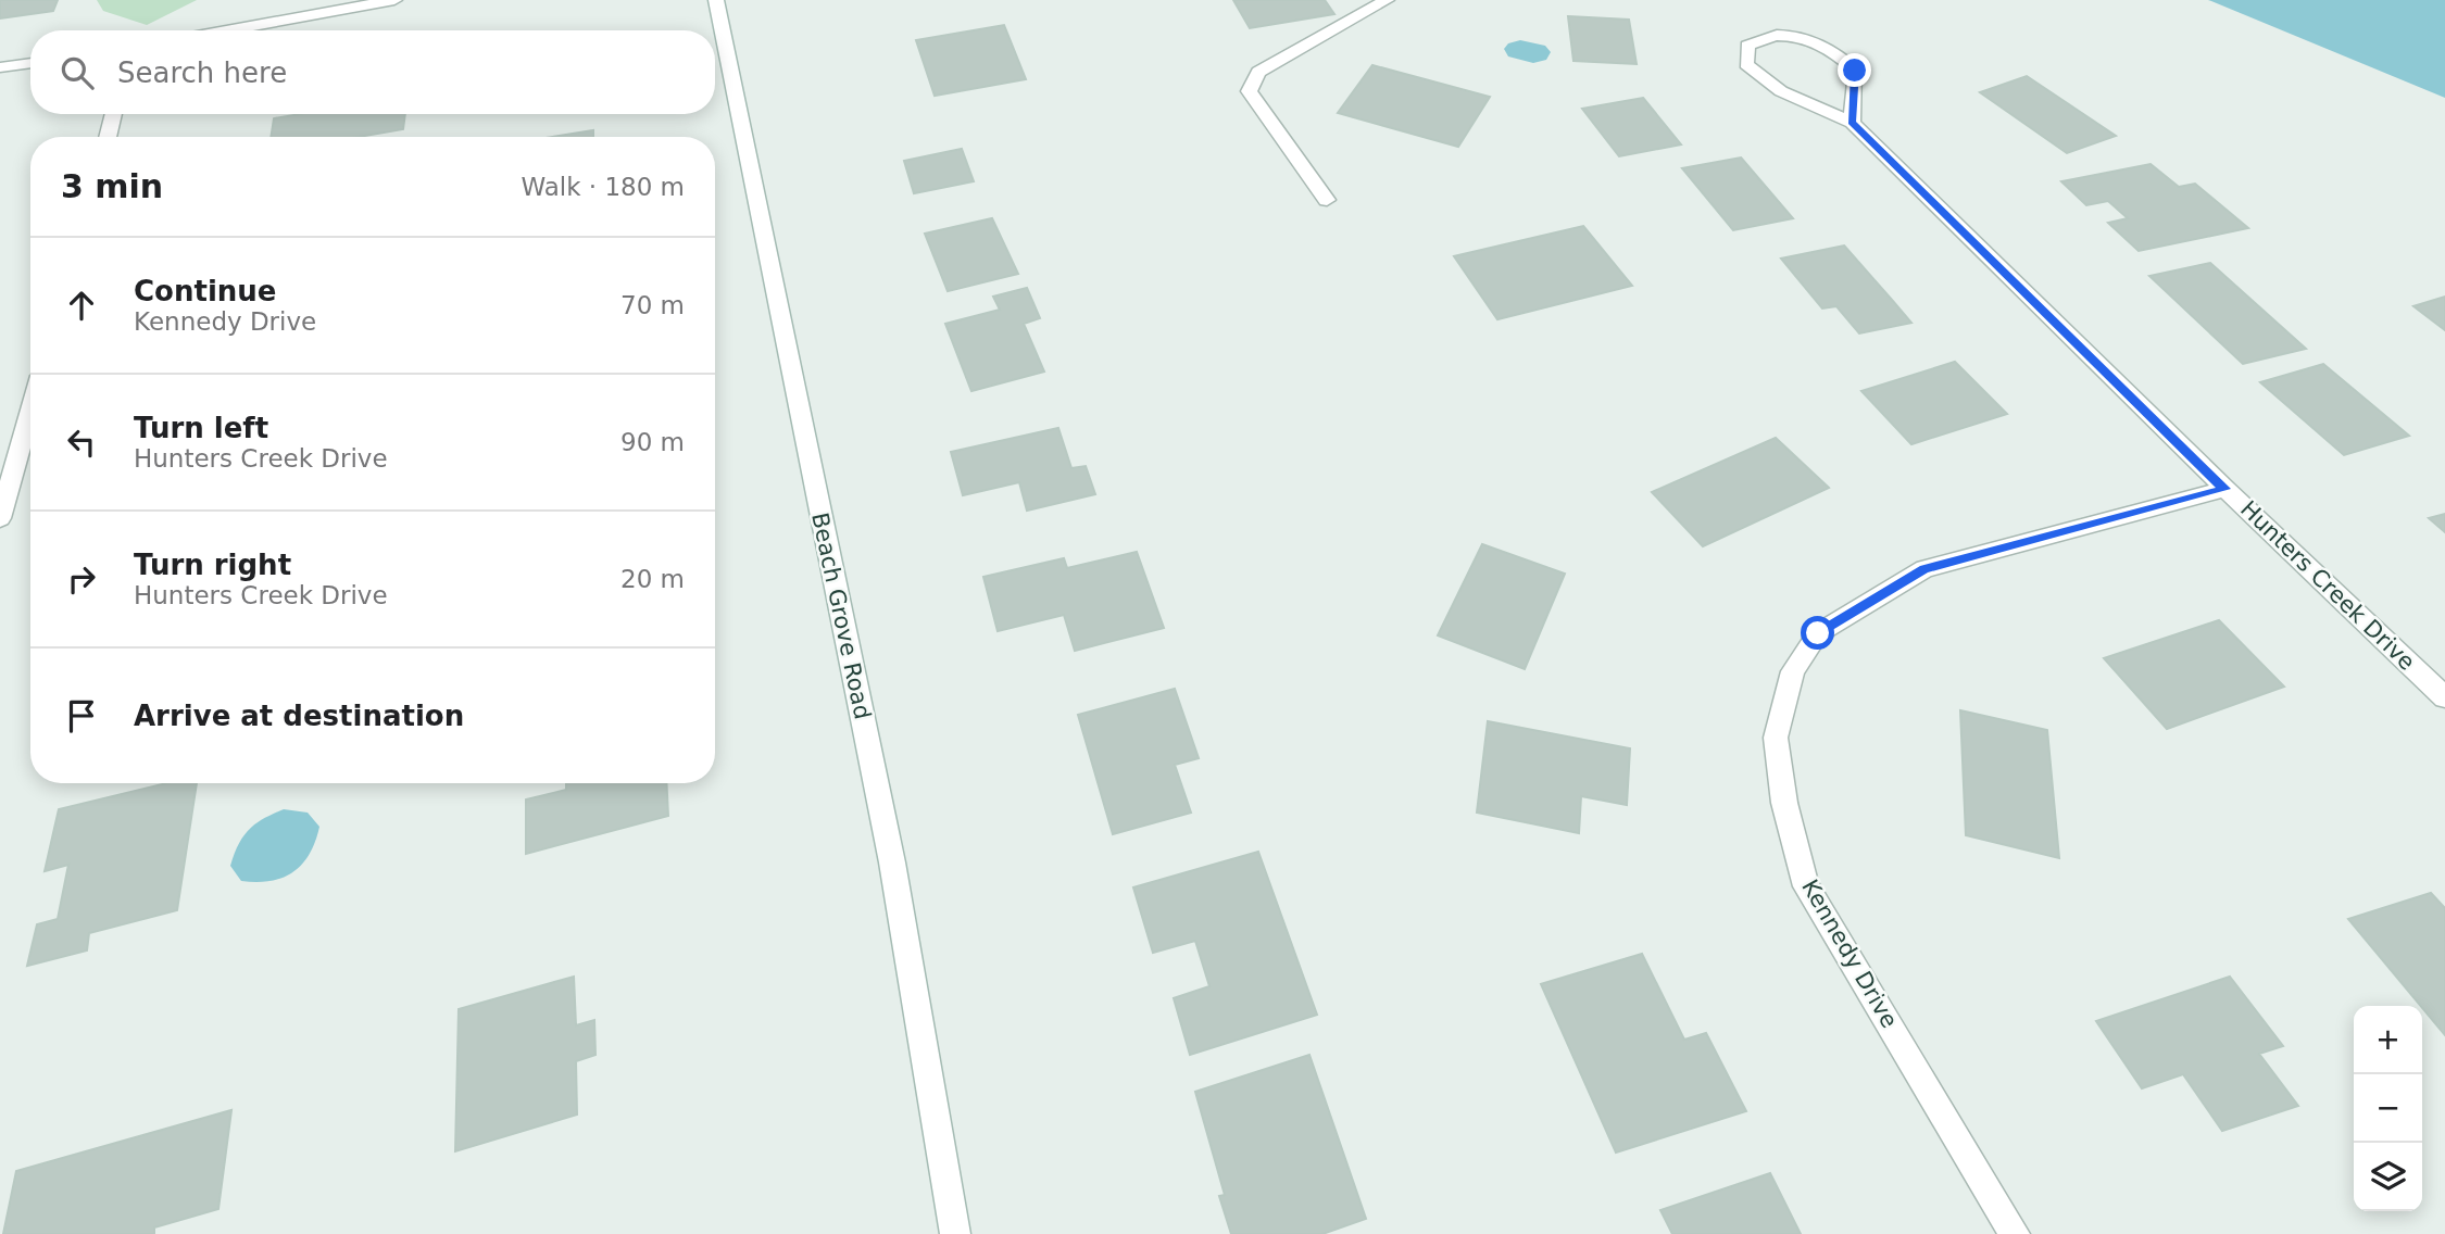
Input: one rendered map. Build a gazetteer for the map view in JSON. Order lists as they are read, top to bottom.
{
  "streets": {
    "street": ["Hunters Creek Drive", "Beach Grove Road", "Kennedy Drive"]
  },
  "crossings": [
    ["Hunters Creek Drive", "Kennedy Drive"]
  ],
  "page": {
    "search": "Search here",
    "heading": ["3 min", "Walk · 180 m"],
    "list": [
      ["Continue", "Kennedy Drive", "70 m"],
      ["Turn left", "Hunters Creek Drive", "90 m"],
      ["Turn right", "Hunters Creek Drive", "20 m"],
      "Arrive at destination"
    ],
    "map_buttons": ["+", "−"]
  }
}
